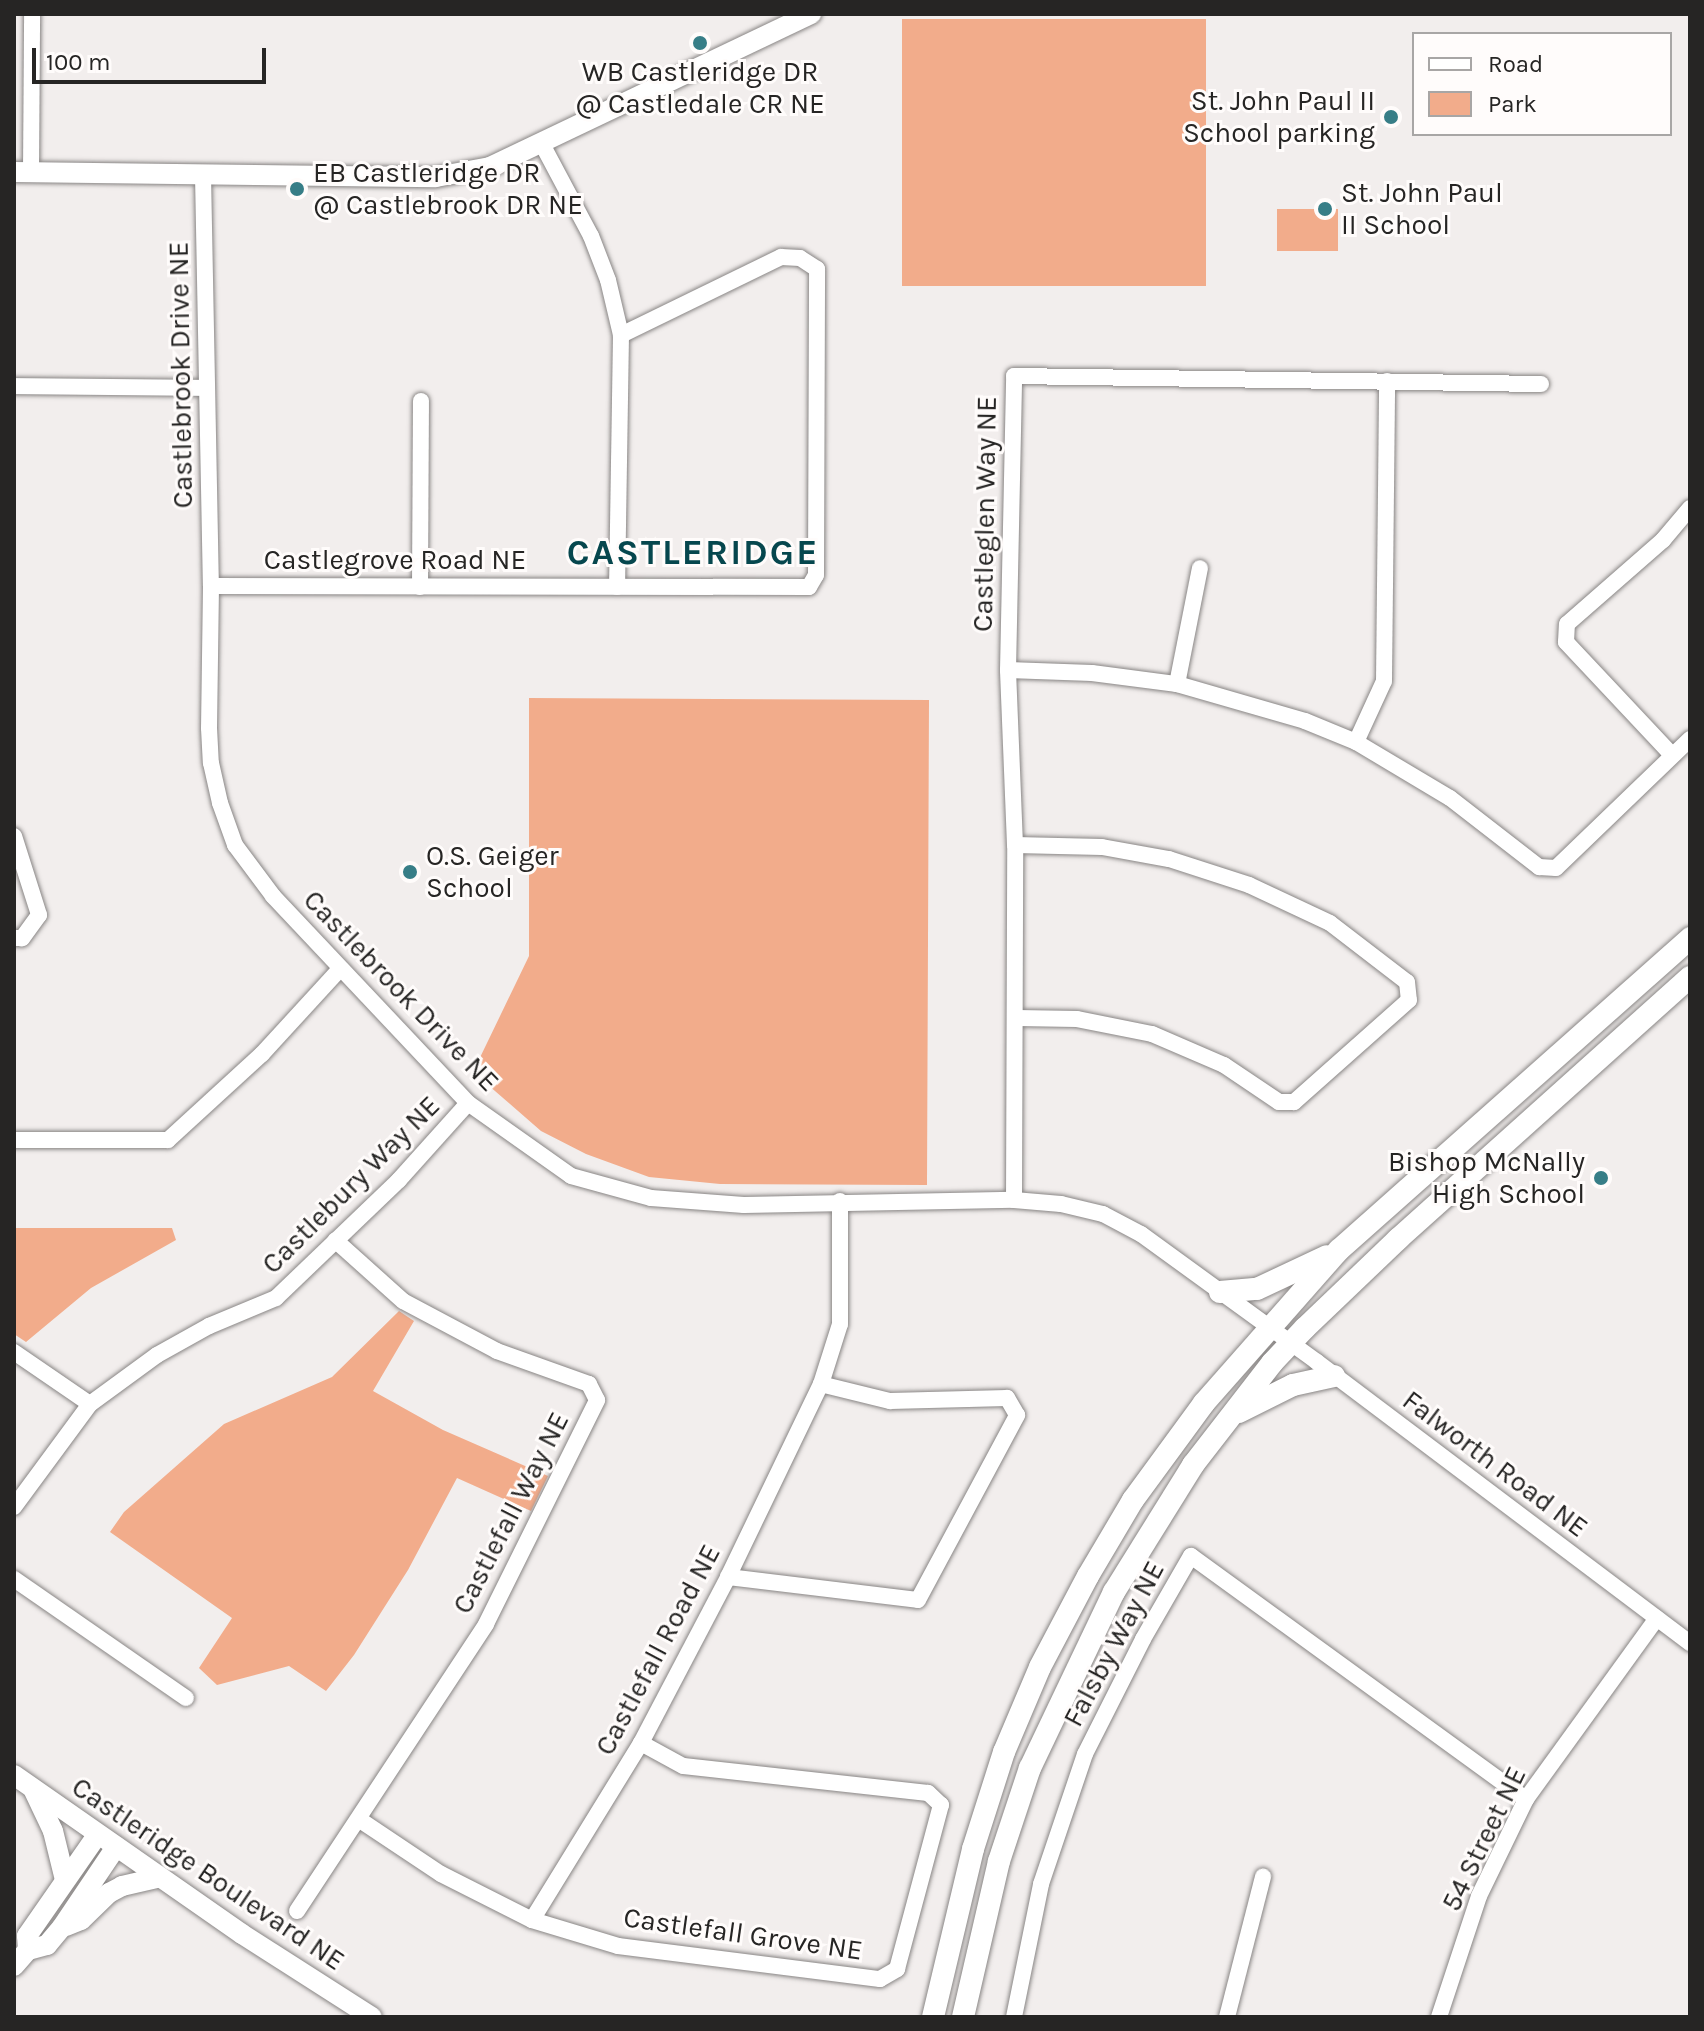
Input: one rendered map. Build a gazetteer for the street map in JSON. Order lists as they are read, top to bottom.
{
  "streets": {
    "street": [
      "Castlebrook Drive NE",
      "Castleglen Way NE",
      "Castlegrove Road NE",
      "Castlebury Way NE",
      "Falworth Road NE",
      "Castlefall Way NE",
      "Falsby Way NE",
      "Castlefall Road NE",
      "54 Street NE",
      "Castleridge Boulevard NE",
      "Castlefall Grove NE"
    ]
  },
  "crossings": [
    ["Castlebrook Drive NE", "Castleglen Way NE"],
    ["Castlebrook Drive NE", "Castlegrove Road NE"],
    ["Castlebrook Drive NE", "Castlebury Way NE"],
    ["Castlebrook Drive NE", "Falworth Road NE"],
    ["Castlebrook Drive NE", "Castlefall Road NE"],
    ["Castlebury Way NE", "Castlefall Way NE"],
    ["Falworth Road NE", "54 Street NE"],
    ["Falsby Way NE", "54 Street NE"],
    ["Castlefall Road NE", "Castlefall Grove NE"]
  ],
  "districts": ["CASTLERIDGE"],
  "places": [
    "WB Castleridge DR @ Castledale CR NE",
    "St. John Paul II School parking",
    "EB Castleridge DR @ Castlebrook DR NE",
    "St. John Paul II School",
    "O.S. Geiger School",
    "Bishop McNally High School"
  ],
  "legend": ["Road", "Park"],
  "scale_bar": "100 m"
}
